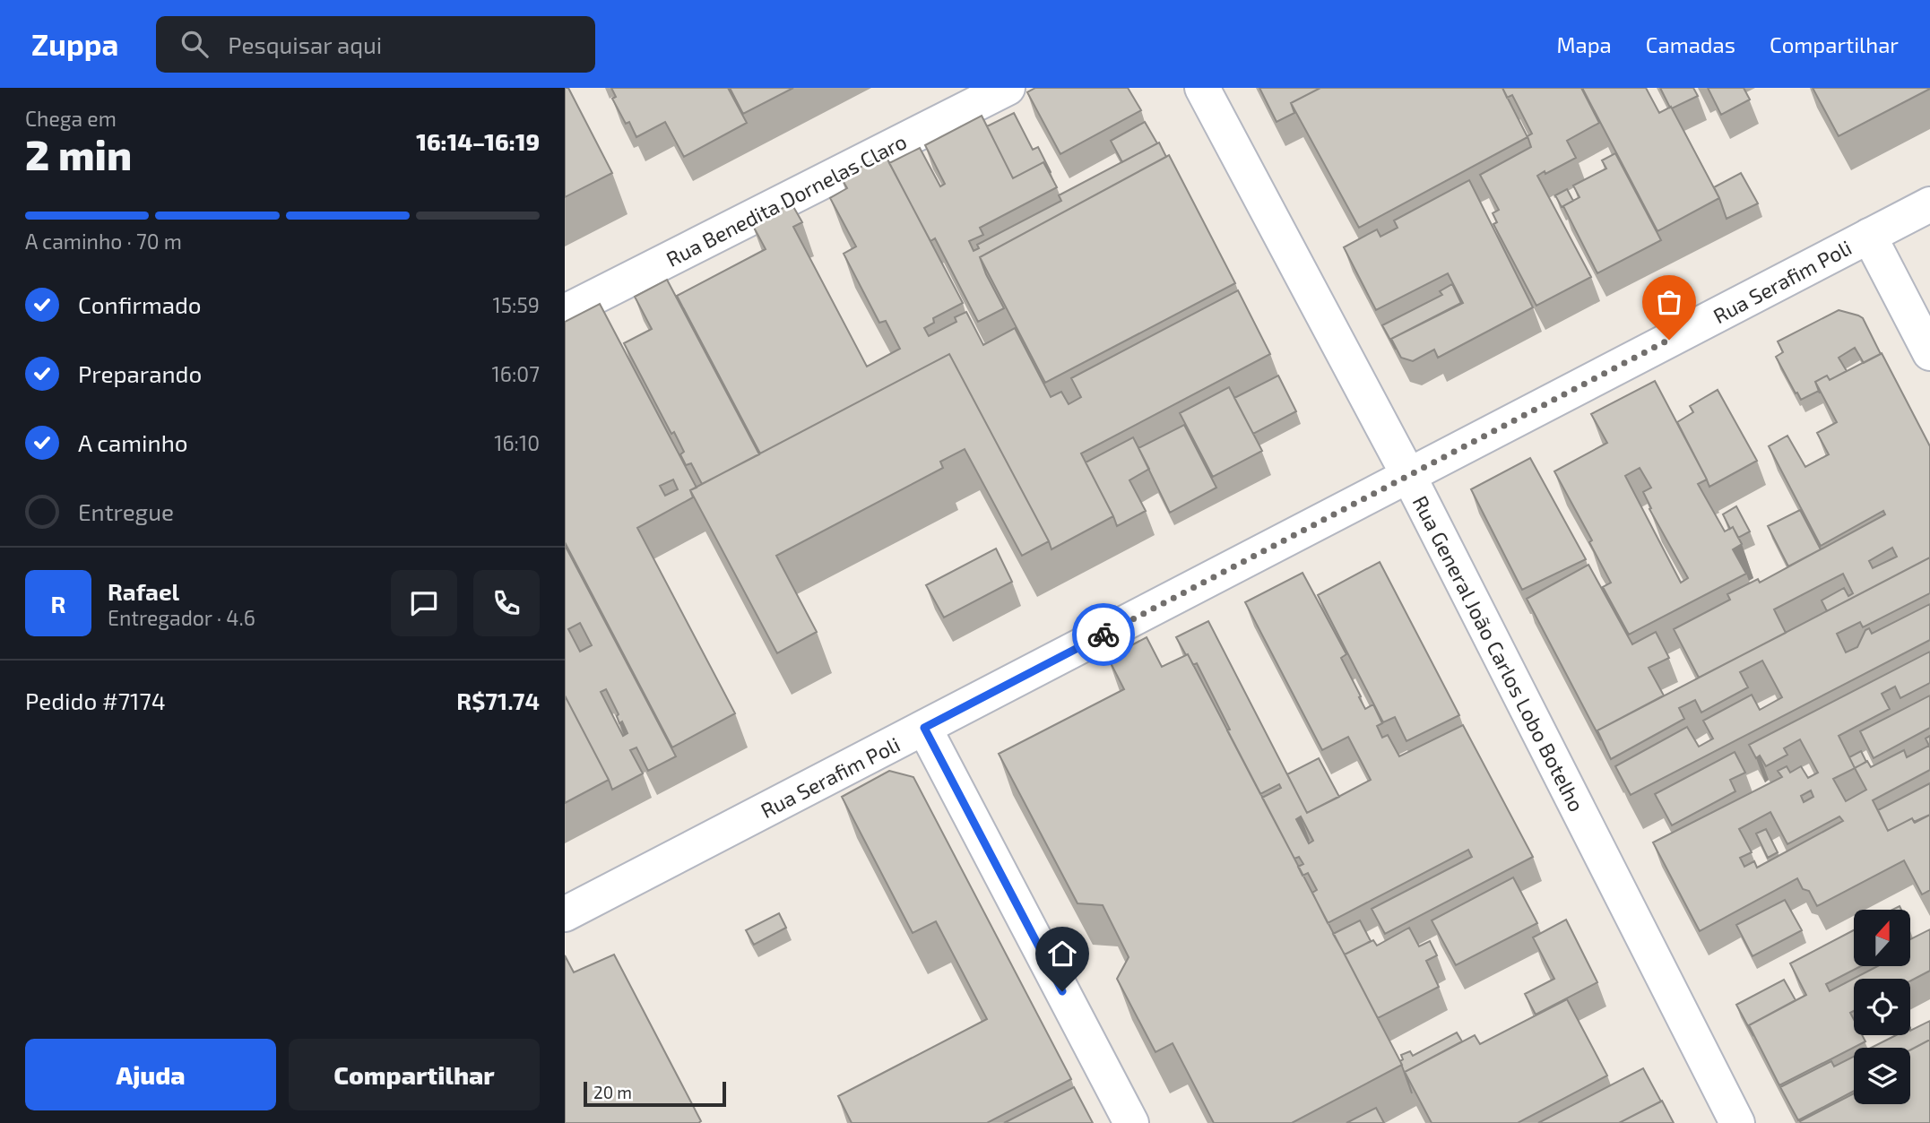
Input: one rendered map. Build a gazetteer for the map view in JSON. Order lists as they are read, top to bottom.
{
  "streets": {
    "street": ["Rua Benedita Dornelas Claro", "Rua Serafim Poli", "Rua General João Carlos Lobo Botelho"]
  },
  "crossings": [
    ["Rua Serafim Poli", "Rua General João Carlos Lobo Botelho"]
  ],
  "scale_bar": "20 m",
  "north": "top",
  "page": {
    "header": "Zuppa",
    "search": "Pesquisar aqui",
    "nav": ["Mapa", "Camadas", "Compartilhar"],
    "heading": ["2 min", "Chega em", "16:14–16:19"],
    "panel": [
      "Rafael",
      "Entregador · 4.6",
      "Pedido #7174",
      "R$71.74"
    ],
    "bar": "A caminho · 70 m",
    "list": [
      ["Confirmado", "15:59"],
      ["Preparando", "16:07"],
      ["A caminho", "16:10"],
      "Entregue"
    ],
    "round": "R",
    "buttons": ["Ajuda", "Compartilhar"],
    "scale": "20 m"
  }
}
